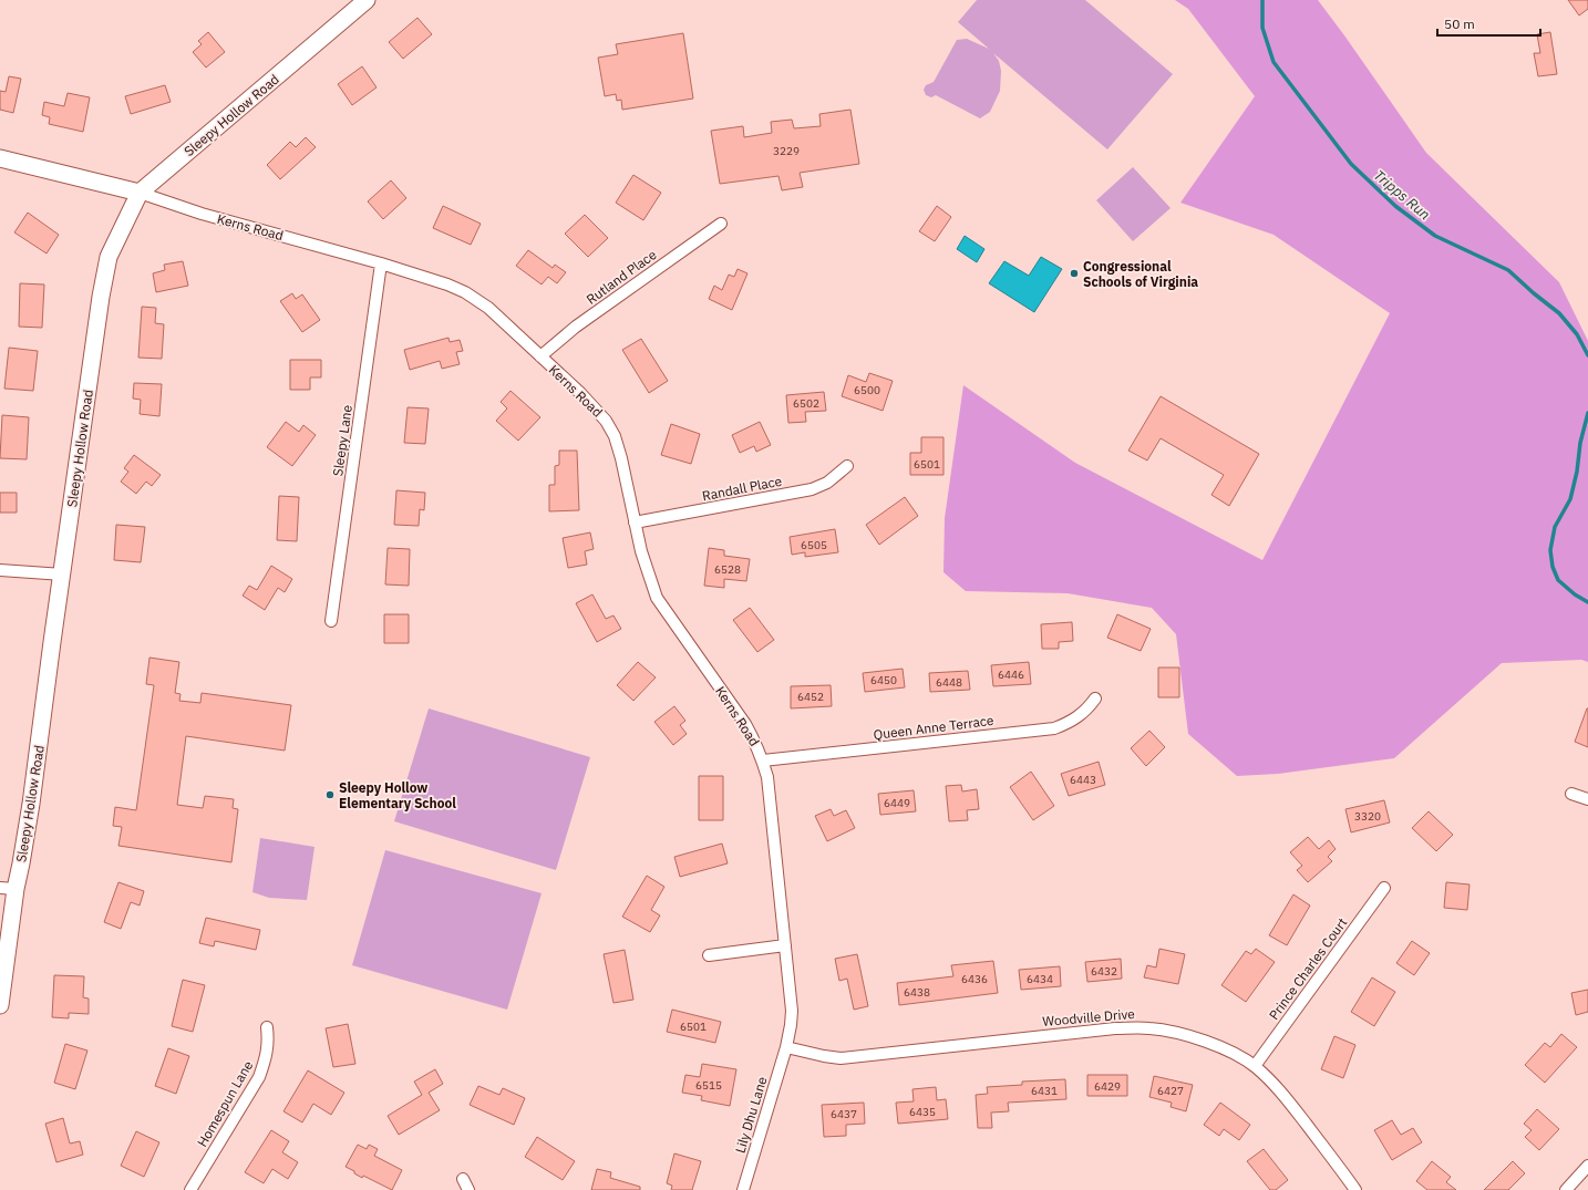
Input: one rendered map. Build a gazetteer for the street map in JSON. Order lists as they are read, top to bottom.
{
  "streets": {
    "main road": ["Sleepy Hollow Road", "Kerns Road"],
    "street": [
      "Rutland Place",
      "Sleepy Lane",
      "Randall Place",
      "Queen Anne Terrace",
      "Prince Charles Court",
      "Woodville Drive",
      "Homespun Lane",
      "Lily Dhu Lane"
    ]
  },
  "crossings": [
    ["Sleepy Hollow Road", "Kerns Road"],
    ["Kerns Road", "Rutland Place"],
    ["Kerns Road", "Sleepy Lane"],
    ["Kerns Road", "Randall Place"],
    ["Kerns Road", "Queen Anne Terrace"],
    ["Kerns Road", "Woodville Drive"],
    ["Kerns Road", "Lily Dhu Lane"],
    ["Prince Charles Court", "Woodville Drive"],
    ["Woodville Drive", "Lily Dhu Lane"]
  ],
  "water": ["Tripps Run"],
  "places": ["Congressional Schools of Virginia", "Sleepy Hollow Elementary School"],
  "house_numbers": [
    "3229",
    "6500",
    "6502",
    "6501",
    "6505",
    "6528",
    "6446",
    "6450",
    "6448",
    "6452",
    "6443",
    "6449",
    "3320",
    "6432",
    "6436",
    "6434",
    "6438",
    "6501",
    "6515",
    "6429",
    "6431",
    "6427",
    "6435",
    "6437"
  ],
  "scale_bar": "50 m"
}
